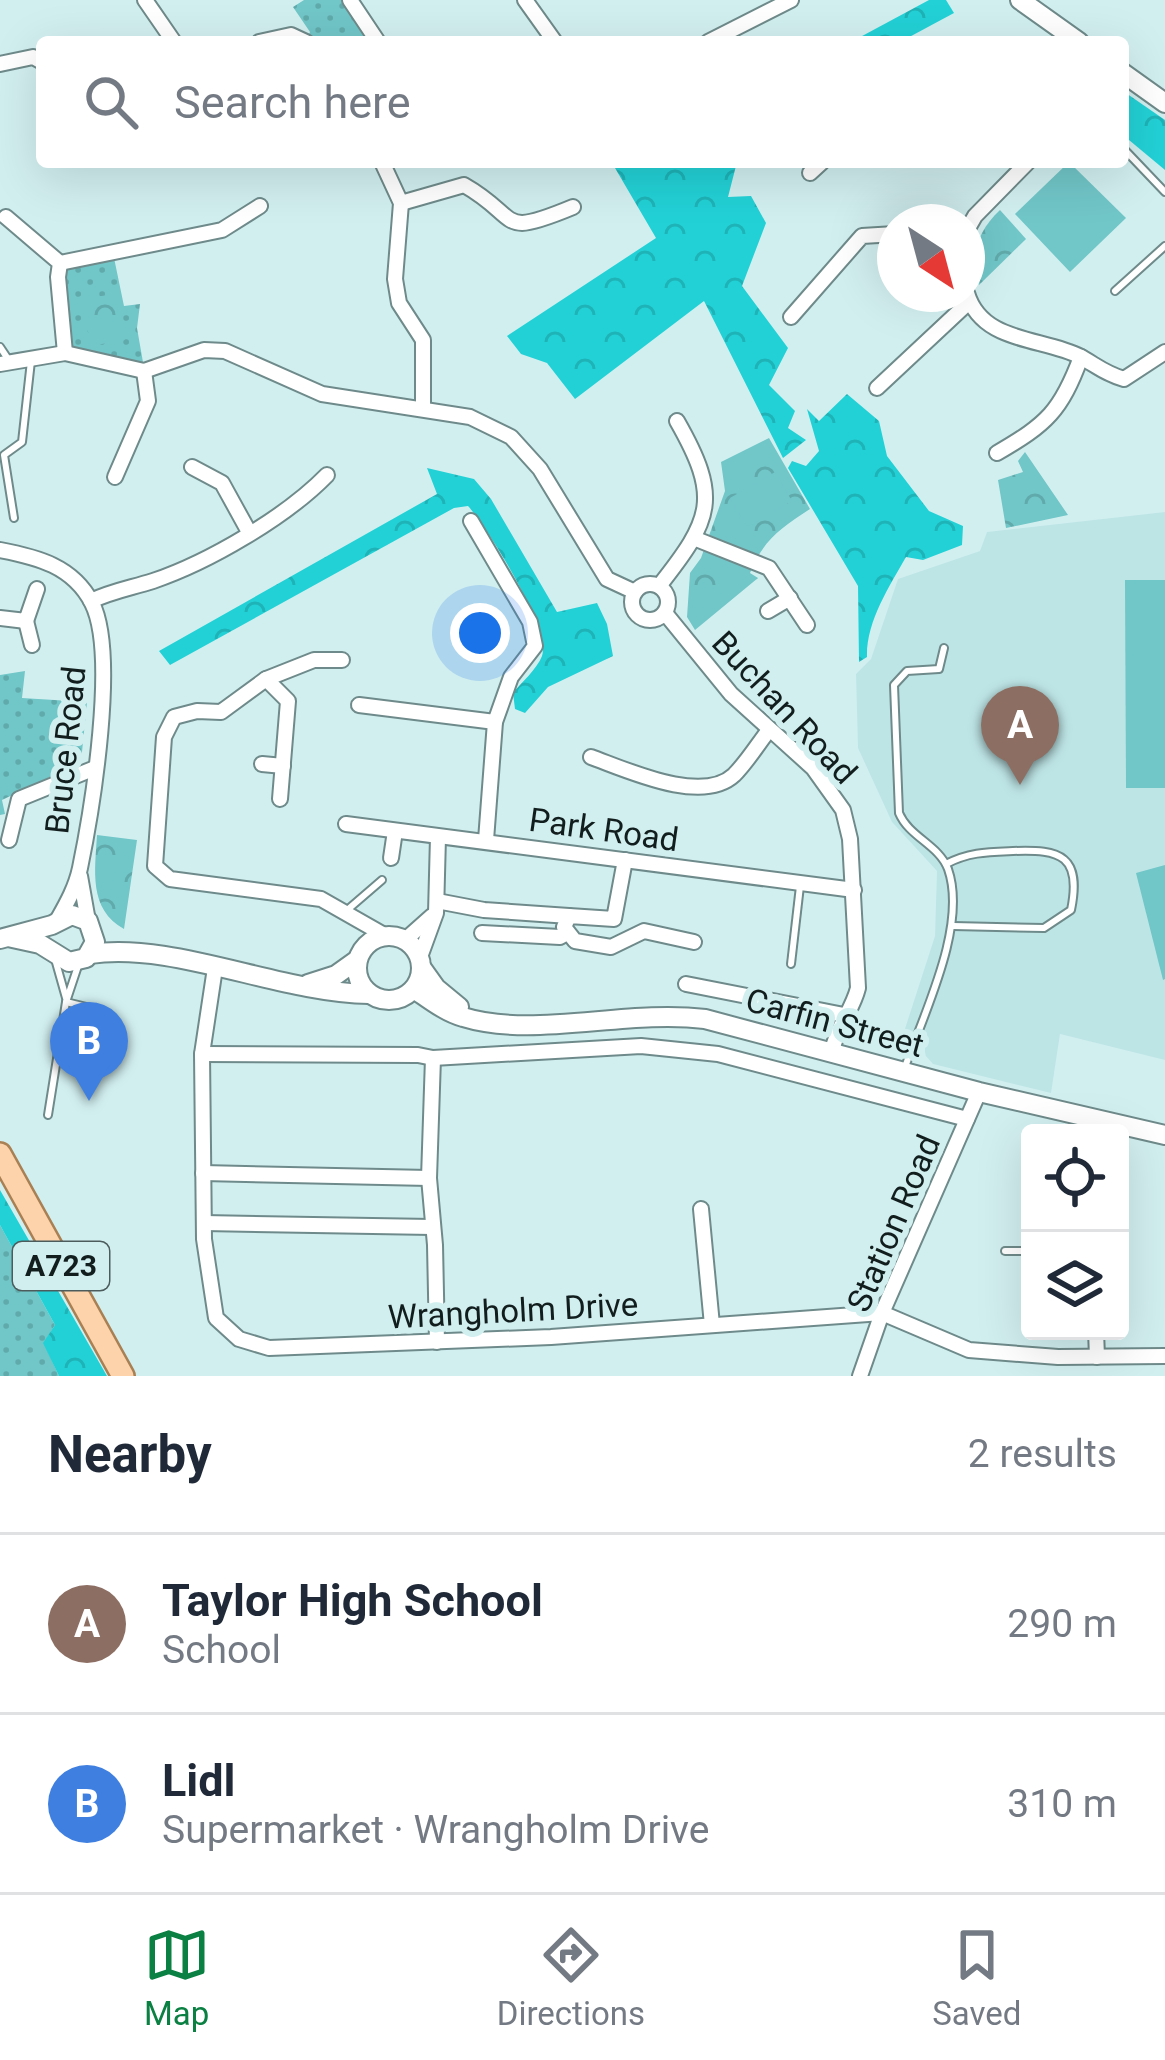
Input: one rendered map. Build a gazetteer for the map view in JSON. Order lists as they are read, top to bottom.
{
  "streets": {
    "main road": ["Carfin Street", "A723"],
    "street": [
      "Buchan Road",
      "Bruce Road",
      "Park Road",
      "Station Road",
      "Wrangholm Drive"
    ]
  },
  "crossings": [
    ["Buchan Road", "Park Road"],
    ["Buchan Road", "Carfin Street"],
    ["Carfin Street", "Station Road"],
    ["Station Road", "Wrangholm Drive"]
  ],
  "north": "bottom right",
  "page": {
    "search": "Search here",
    "pins": ["A", "B"],
    "heading": ["Nearby", "2 results"],
    "list": [
      {
        "mark": "A",
        "name": "Taylor High School",
        "note": "School",
        "value": "290 m"
      },
      {
        "mark": "B",
        "name": "Lidl",
        "note": "Supermarket · Wrangholm Drive",
        "value": "310 m"
      }
    ],
    "nav": ["Map", "Directions", "Saved"]
  }
}
